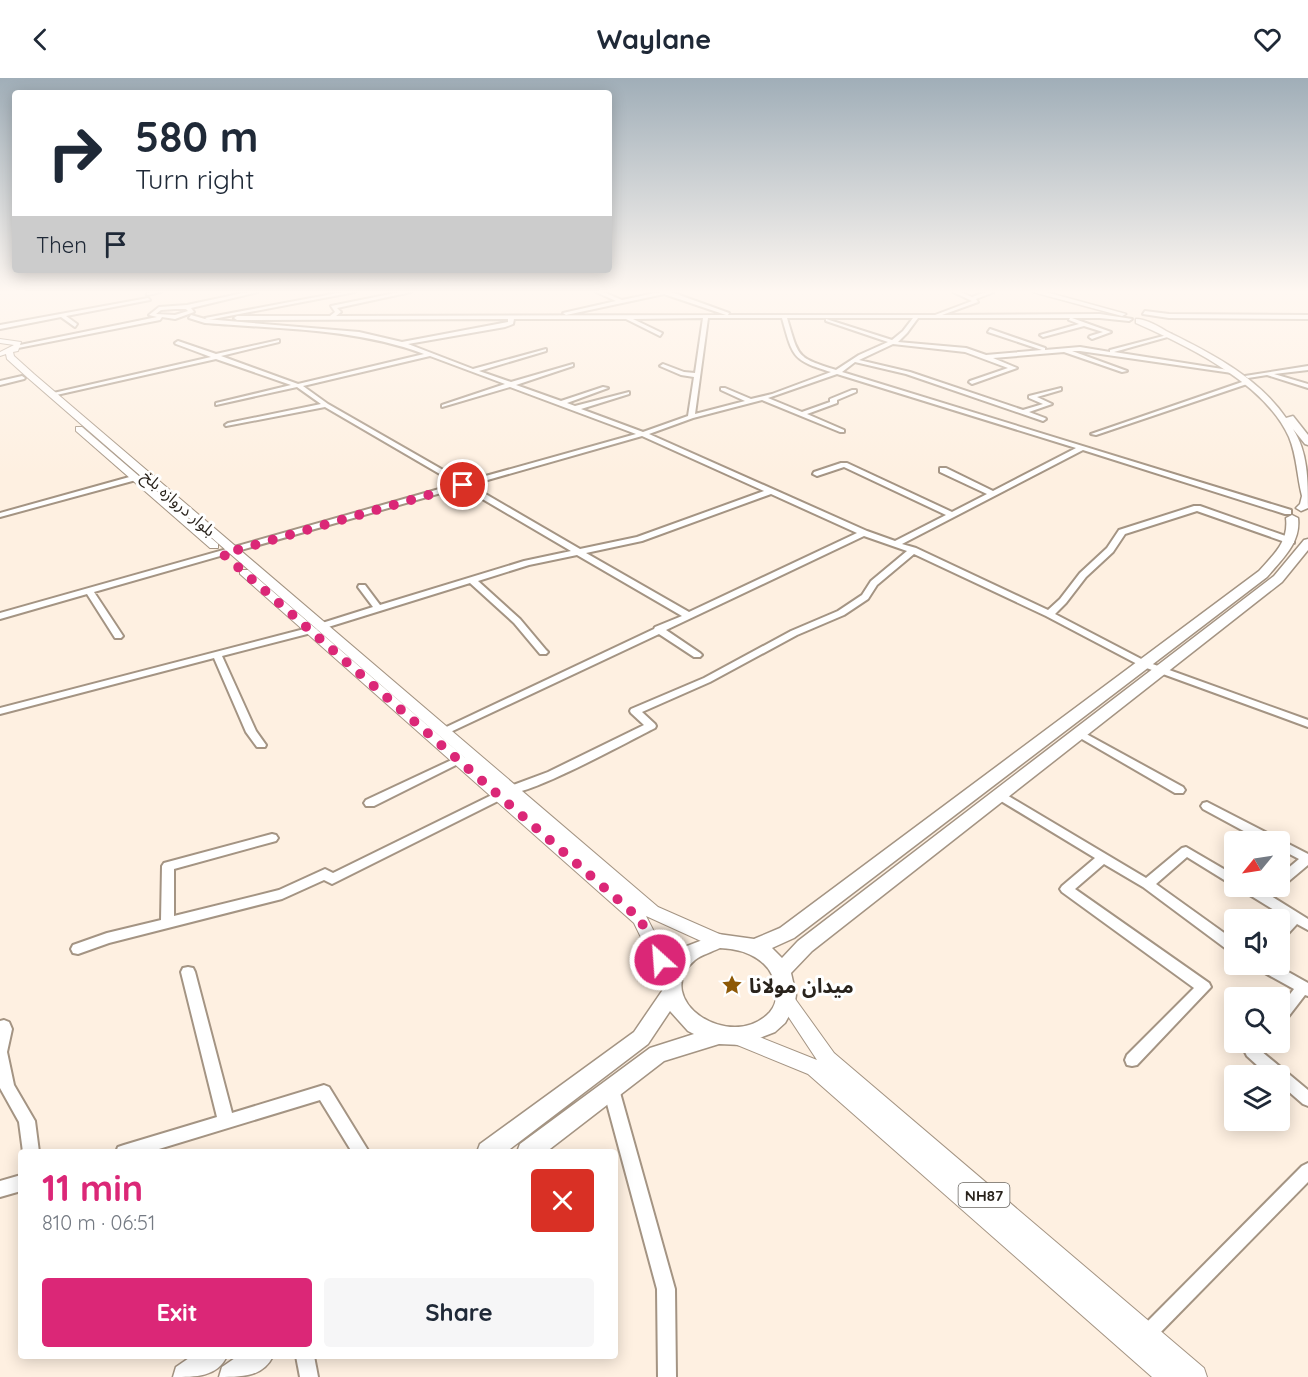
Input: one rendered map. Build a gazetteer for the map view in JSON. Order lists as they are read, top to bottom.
{
  "streets": {
    "highway": ["NH87"],
    "main road": ["بلوار دروازه بلخ"]
  },
  "crossings": [
    ["بلوار دروازه بلخ", "NH87"]
  ],
  "places": {
    "place": ["میدان مولانا"]
  },
  "north": "bottom left",
  "page": {
    "header": "Waylane",
    "turn": ["580 m", "Turn right"],
    "then": "Then",
    "heading": ["11 min", "810 m · 06:51"],
    "buttons": ["Exit", "Share"]
  }
}
